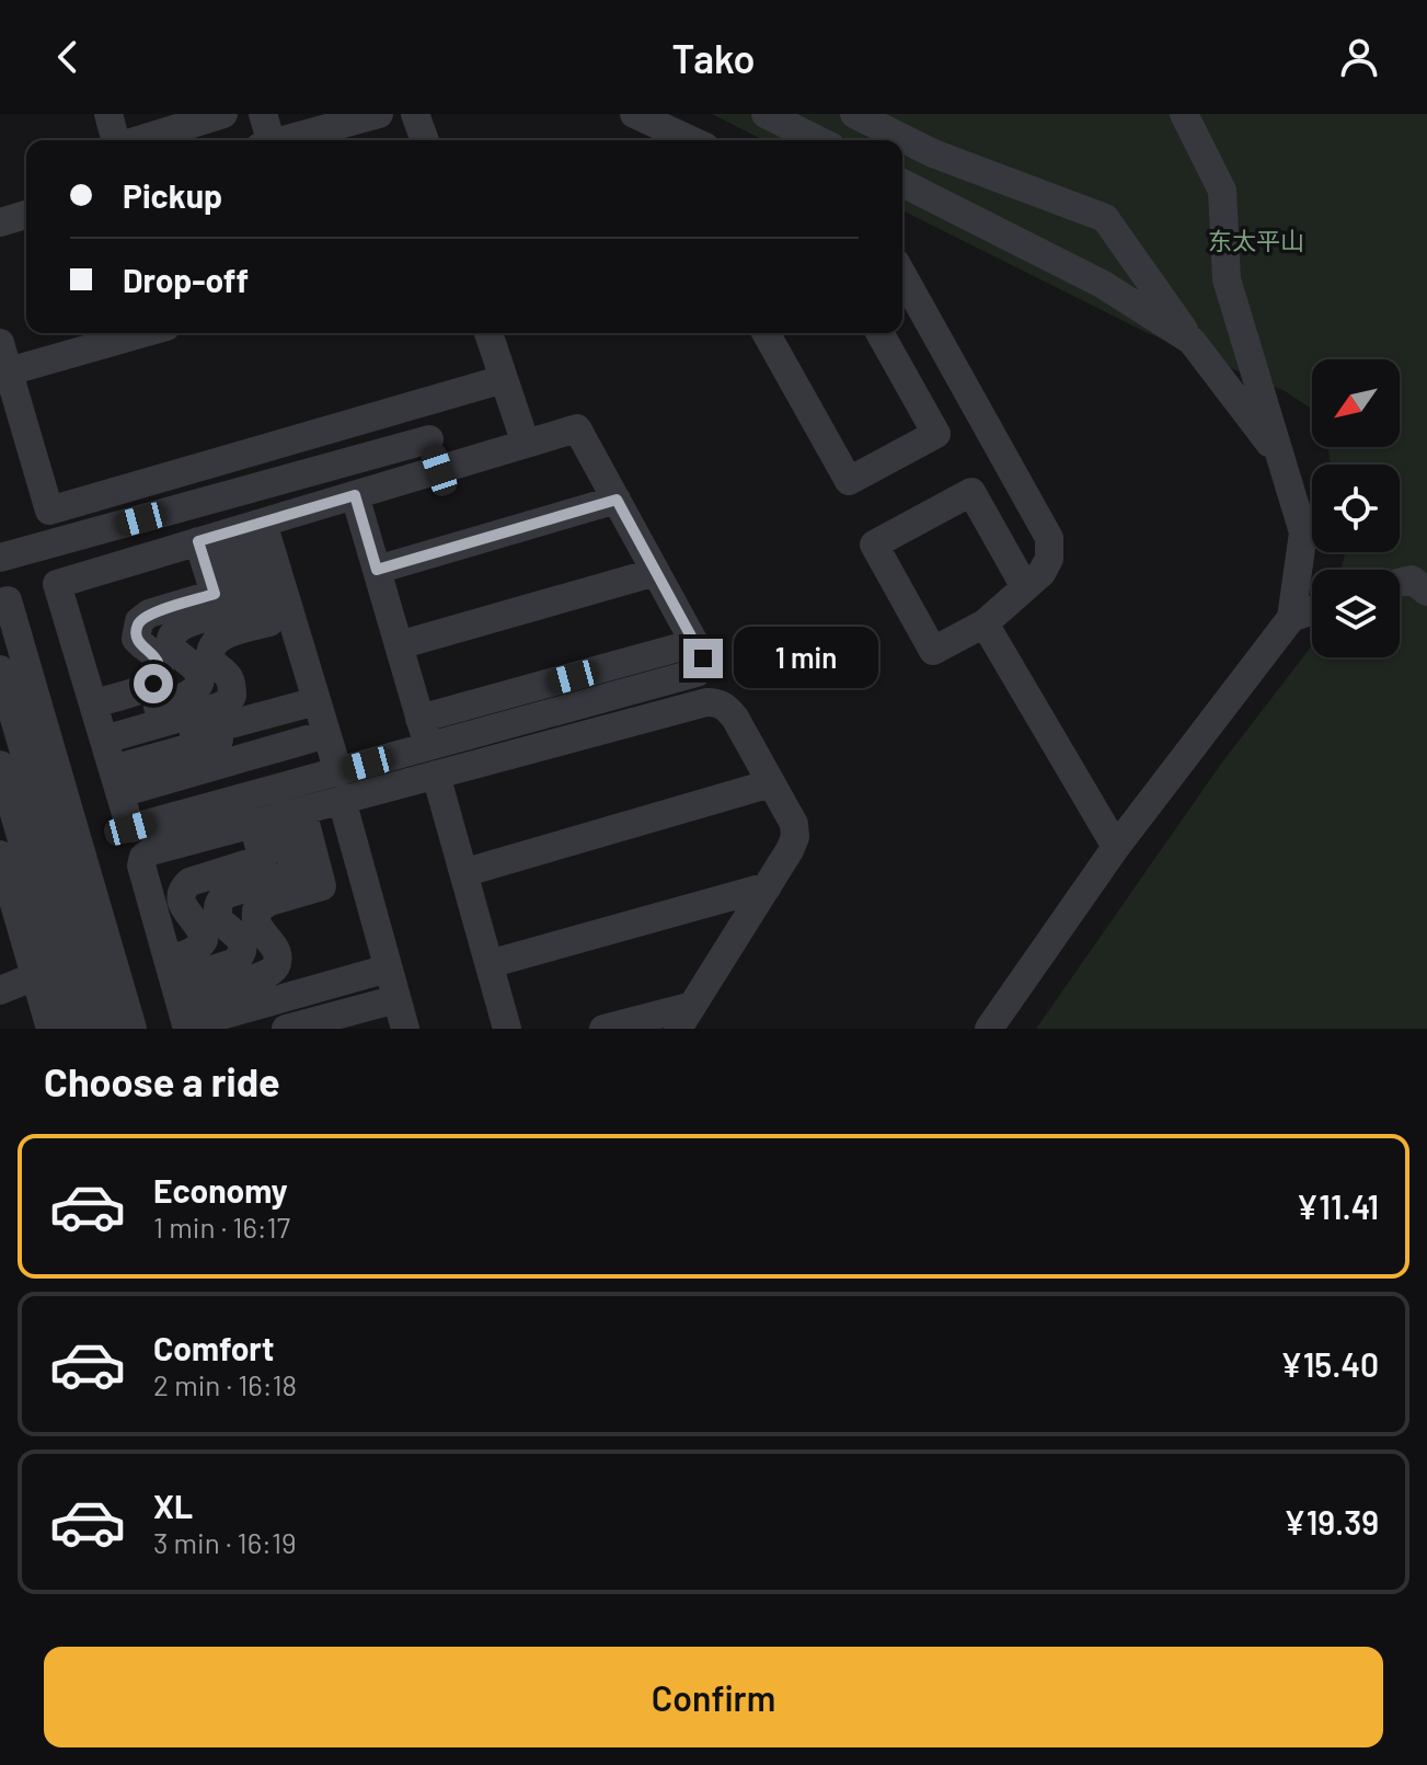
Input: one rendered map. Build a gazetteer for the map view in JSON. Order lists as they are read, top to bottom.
{
  "parks": ["东太平山"],
  "north": "bottom left",
  "page": {
    "header": "Tako",
    "banner": ["Pickup", "Drop-off"],
    "bubble": "1 min",
    "heading": "Choose a ride",
    "list": [
      {
        "name": "Economy",
        "note": "1 min · 16:17",
        "value": "¥11.41"
      },
      {
        "name": "Comfort",
        "note": "2 min · 16:18",
        "value": "¥15.40"
      },
      {
        "name": "XL",
        "note": "3 min · 16:19",
        "value": "¥19.39"
      }
    ],
    "buttons": "Confirm"
  }
}
